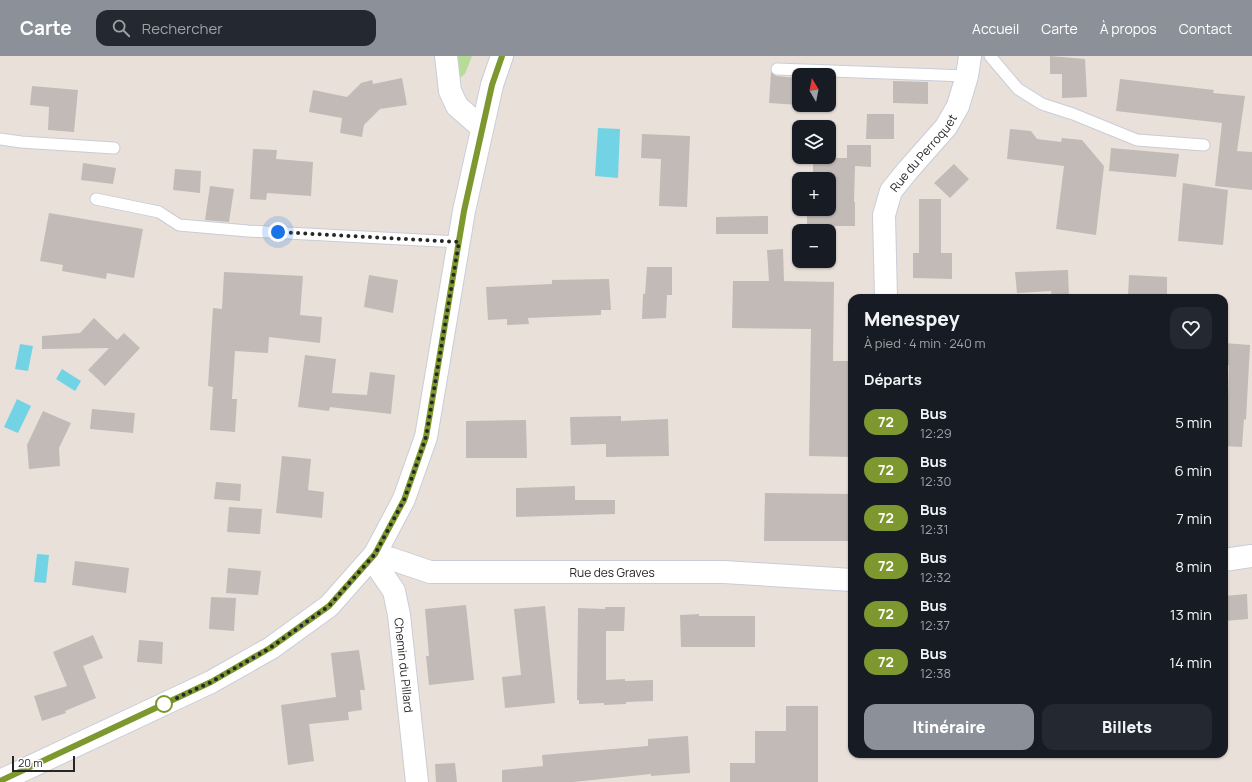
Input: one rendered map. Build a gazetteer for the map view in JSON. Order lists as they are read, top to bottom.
{
  "streets": {
    "street": ["Rue du Perroquet", "Rue des Graves", "Chemin du Pillard"]
  },
  "crossings": [
    ["Rue des Graves", "Chemin du Pillard"]
  ],
  "lines": ["bus line 72"],
  "scale_bar": "20 m",
  "north": "top",
  "page": {
    "header": "Carte",
    "search": "Rechercher",
    "nav": [
      "Accueil",
      "Carte",
      "À propos",
      "Contact"
    ],
    "map_buttons": ["+", "−"],
    "heading": [
      ["Menespey", "À pied · 4 min · 240 m"],
      "Départs"
    ],
    "list": [
      {
        "mark": "72",
        "name": "Bus",
        "note": "12:29",
        "value": "5 min"
      },
      {
        "mark": "72",
        "name": "Bus",
        "note": "12:30",
        "value": "6 min"
      },
      {
        "mark": "72",
        "name": "Bus",
        "note": "12:31",
        "value": "7 min"
      },
      {
        "mark": "72",
        "name": "Bus",
        "note": "12:32",
        "value": "8 min"
      },
      {
        "mark": "72",
        "name": "Bus",
        "note": "12:37",
        "value": "13 min"
      },
      {
        "mark": "72",
        "name": "Bus",
        "note": "12:38",
        "value": "14 min"
      }
    ],
    "buttons": ["Itinéraire", "Billets"],
    "scale": "20 m"
  }
}
